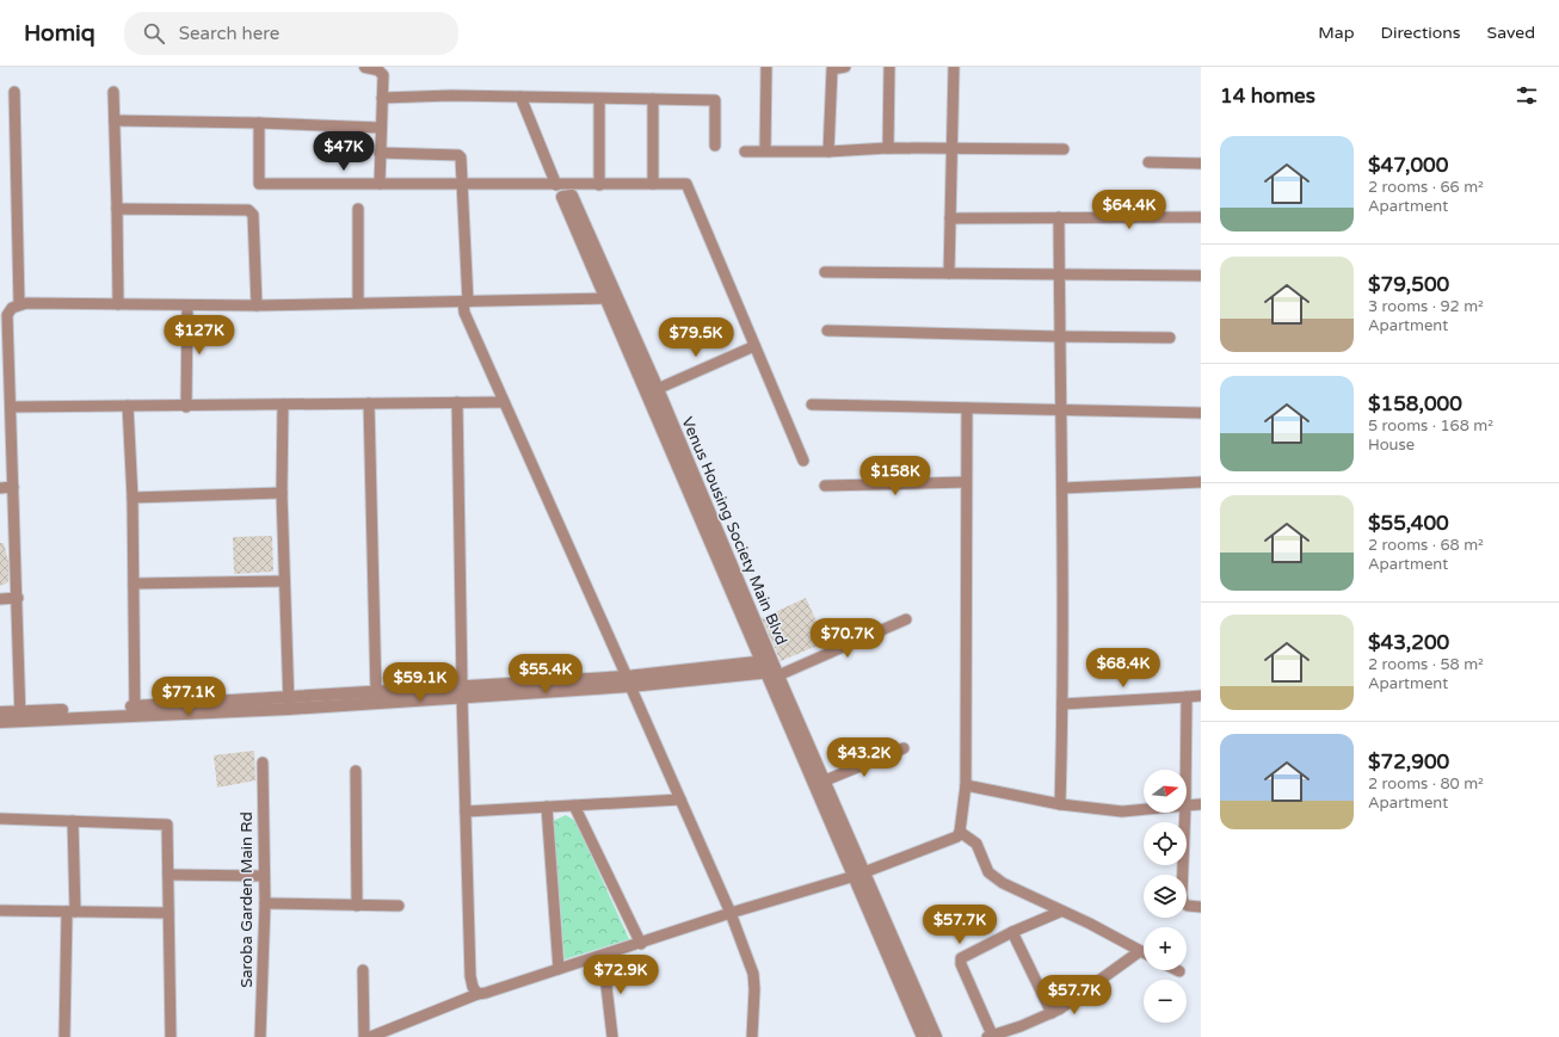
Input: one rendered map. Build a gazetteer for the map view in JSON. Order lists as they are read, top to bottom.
{
  "streets": {
    "street": ["Venus Housing Society Main Blvd", "Saroba Garden Main Rd"]
  },
  "north": "right",
  "page": {
    "header": "Homiq",
    "search": "Search here",
    "nav": ["Map", "Directions", "Saved"],
    "heading": "14 homes",
    "list": [
      {
        "name": "$47,000",
        "note": "2 rooms · 66 m² · Apartment"
      },
      {
        "name": "$79,500",
        "note": "3 rooms · 92 m² · Apartment"
      },
      {
        "name": "$158,000",
        "note": "5 rooms · 168 m² · House"
      },
      {
        "name": "$55,400",
        "note": "2 rooms · 68 m² · Apartment"
      },
      {
        "name": "$43,200",
        "note": "2 rooms · 58 m² · Apartment"
      },
      {
        "name": "$72,900",
        "note": "2 rooms · 80 m² · Apartment"
      }
    ],
    "price": [
      "$47K",
      "$64.4K",
      "$127K",
      "$79.5K",
      "$158K",
      "$70.7K",
      "$68.4K",
      "$55.4K",
      "$59.1K",
      "$77.1K",
      "$43.2K",
      "$57.7K",
      "$72.9K",
      "$57.7K"
    ],
    "map_buttons": ["+", "−"]
  }
}
